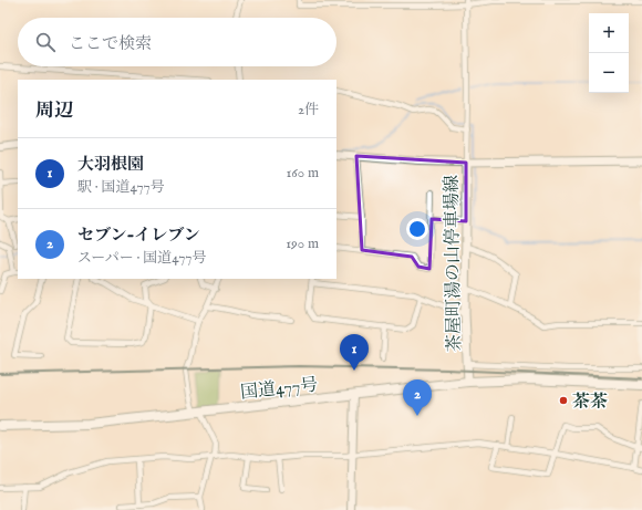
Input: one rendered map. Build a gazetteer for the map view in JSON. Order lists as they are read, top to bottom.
{
  "streets": {
    "highway": ["国道477号"],
    "main road": ["茶屋町湯の山停車場線"]
  },
  "crossings": [
    ["茶屋町湯の山停車場線", "国道477号"]
  ],
  "places": ["茶茶"],
  "page": {
    "map_buttons": ["+", "−"],
    "search": "ここで検索",
    "heading": ["周辺", "2件"],
    "list": [
      {
        "mark": "1",
        "name": "大羽根園",
        "note": "駅 · 国道477号",
        "value": "160 m"
      },
      {
        "mark": "2",
        "name": "セブン-イレブン",
        "note": "スーパー · 国道477号",
        "value": "190 m"
      }
    ],
    "pins": ["1", "2"]
  }
}
